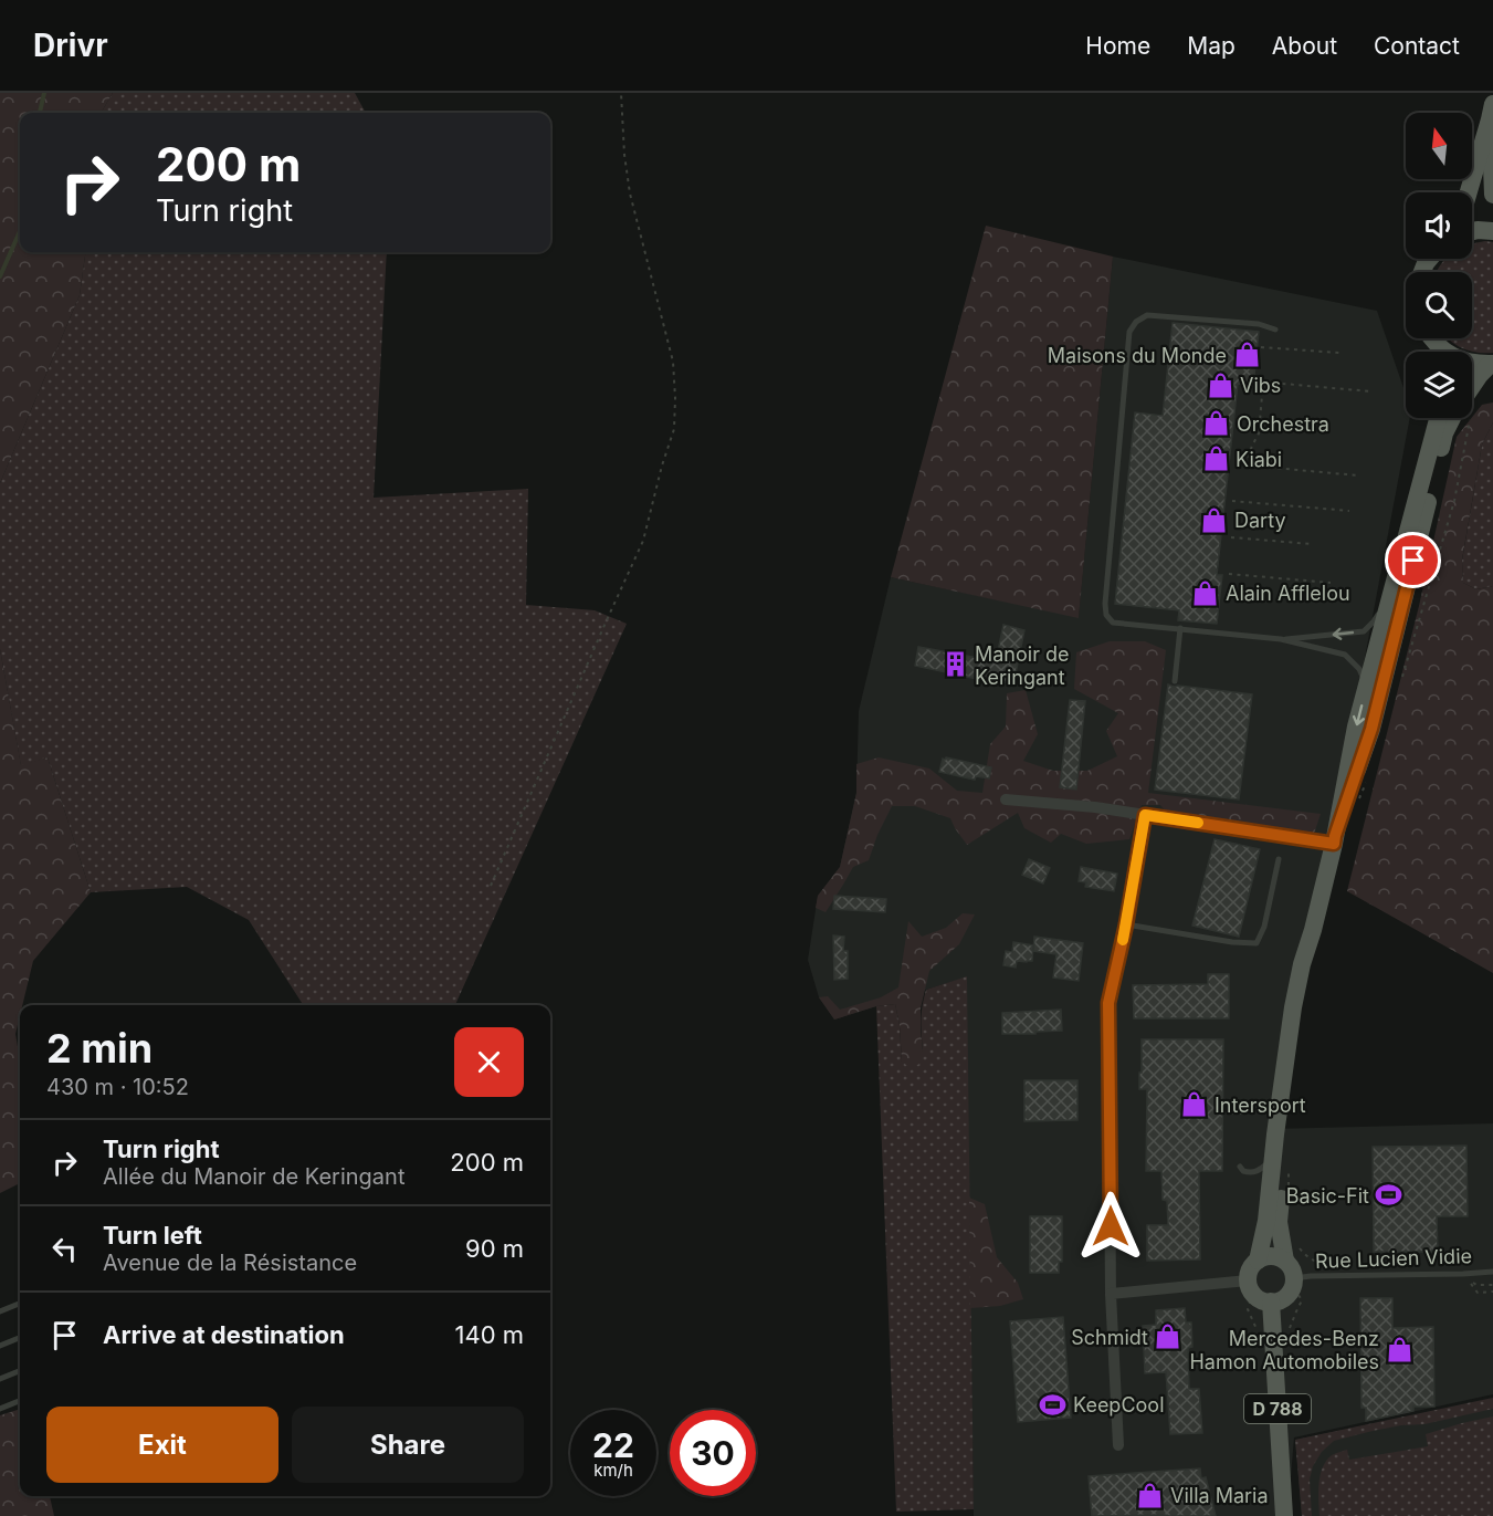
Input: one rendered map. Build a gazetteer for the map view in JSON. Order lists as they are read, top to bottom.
{
  "streets": {
    "main road": ["D 788"],
    "lane": ["Rue Lucien Vidie"]
  },
  "crossings": [
    ["Rue Lucien Vidie", "D 788"]
  ],
  "places": {
    "shop": [
      "Maisons du Monde",
      "Vibs",
      "Orchestra",
      "Kiabi",
      "Darty",
      "Alain Afflelou",
      "Intersport",
      "Schmidt",
      "Mercedes-Benz Hamon Automobiles",
      "Villa Maria"
    ],
    "building": ["Manoir de Keringant"],
    "sports": ["Basic-Fit", "KeepCool"]
  },
  "north": "top",
  "page": {
    "header": "Drivr",
    "nav": [
      "Home",
      "Map",
      "About",
      "Contact"
    ],
    "turn": ["200 m", "Turn right"],
    "heading": ["2 min", "430 m · 10:52"],
    "list": [
      {
        "name": "Turn right",
        "note": "Allée du Manoir de Keringant",
        "value": "200 m"
      },
      {
        "name": "Turn left",
        "note": "Avenue de la Résistance",
        "value": "90 m"
      },
      {
        "name": "Arrive at destination",
        "value": "140 m"
      }
    ],
    "buttons": ["Exit", "Share"],
    "speed": "22 km/h",
    "limit": "30"
  }
}
